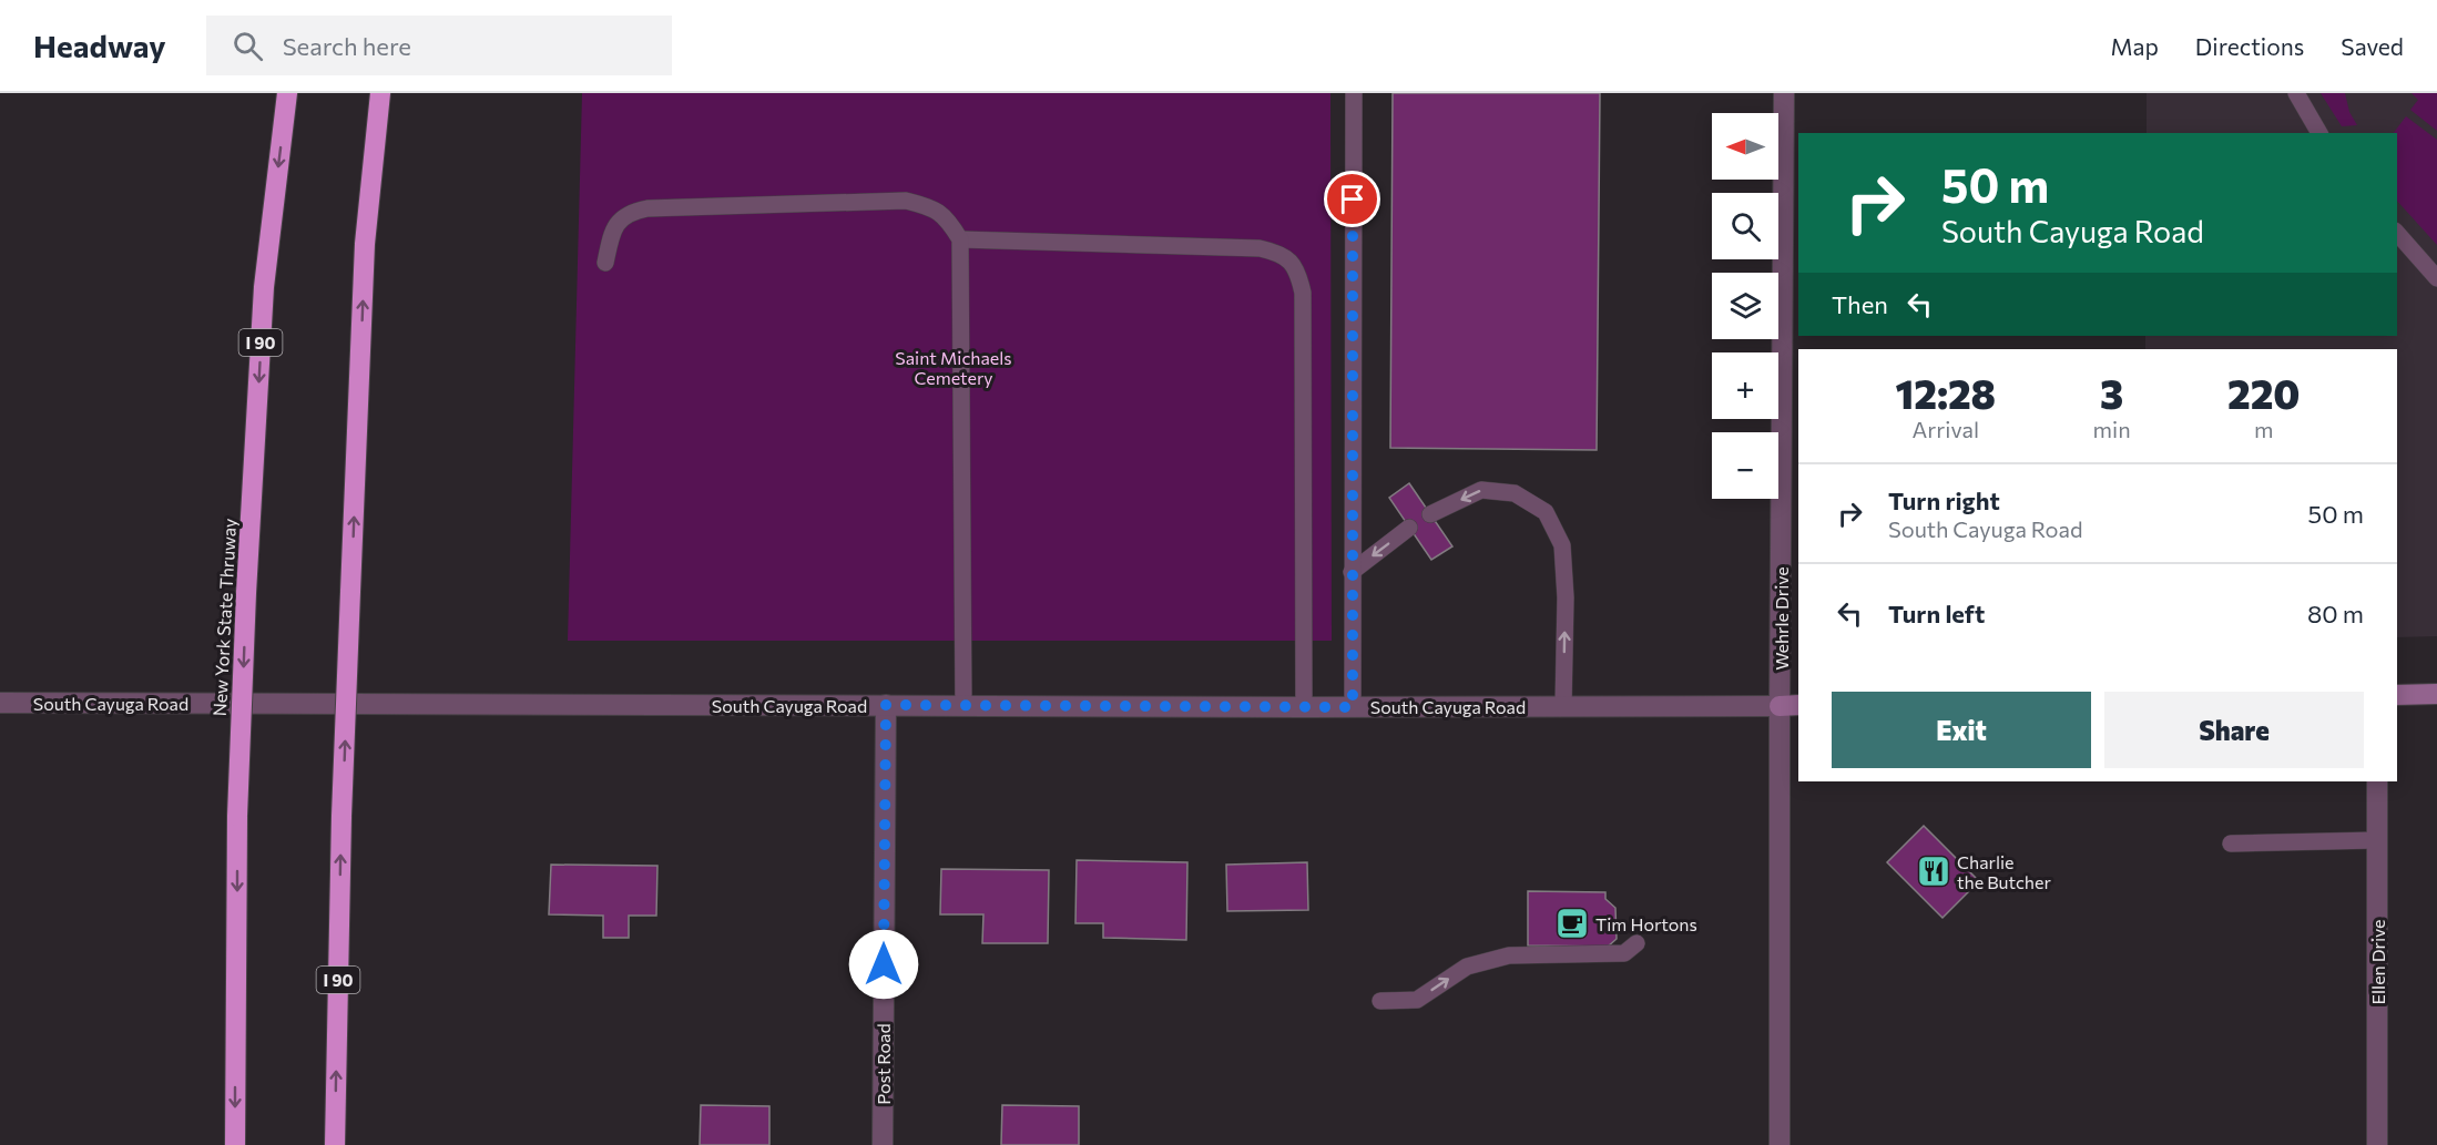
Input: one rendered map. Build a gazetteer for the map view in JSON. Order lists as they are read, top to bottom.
{
  "streets": {
    "highway": ["I 90", "New York State Thruway"],
    "street": [
      "Wehrle Drive",
      "South Cayuga Road",
      "Ellen Drive",
      "Post Road"
    ]
  },
  "crossings": [
    ["Wehrle Drive", "South Cayuga Road"],
    ["South Cayuga Road", "Post Road"]
  ],
  "parks": ["Saint Michaels Cemetery"],
  "places": {
    "restaurant": ["Charlie the Butcher"],
    "cafe": ["Tim Hortons"]
  },
  "north": "left",
  "page": {
    "header": "Headway",
    "search": "Search here",
    "nav": ["Map", "Directions", "Saved"],
    "map_buttons": ["+", "−"],
    "turn": ["50 m", "South Cayuga Road"],
    "then": "Then",
    "eta": [
      "12:28",
      "Arrival",
      "3",
      "min",
      "220",
      "m"
    ],
    "list": [
      {
        "name": "Turn right",
        "note": "South Cayuga Road",
        "value": "50 m"
      },
      {
        "name": "Turn left",
        "value": "80 m"
      }
    ],
    "buttons": ["Exit", "Share"]
  }
}
